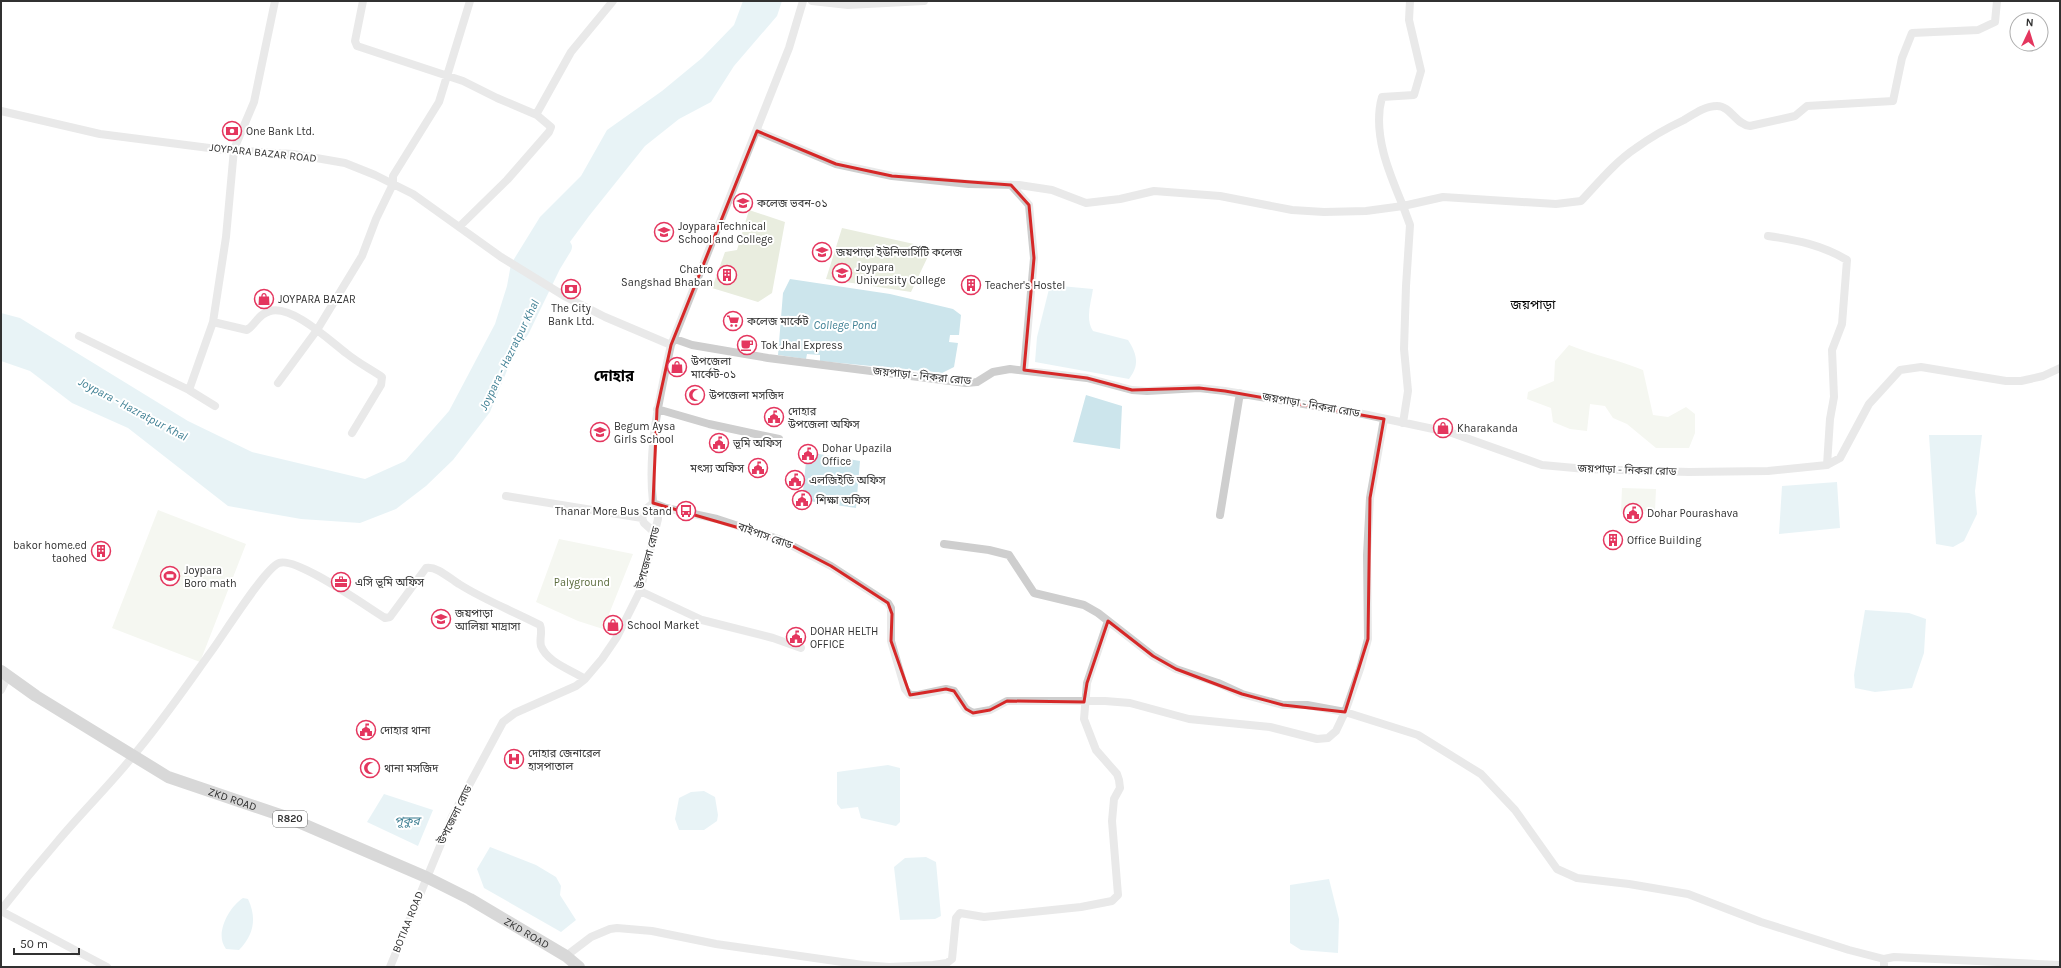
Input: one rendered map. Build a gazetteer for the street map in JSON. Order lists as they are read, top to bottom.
{
  "streets": {
    "main road": ["ZKD ROAD", "R820"],
    "street": [
      "JOYPARA BAZAR ROAD",
      "জয়পাড়া - নিকরা রোড",
      "বাইপাস রোড",
      "উপজেলা রোড",
      "BOTIAA ROAD"
    ]
  },
  "crossings": [
    ["JOYPARA BAZAR ROAD", "জয়পাড়া - নিকরা রোড"],
    ["JOYPARA BAZAR ROAD", "উপজেলা রোড"],
    ["জয়পাড়া - নিকরা রোড", "উপজেলা রোড"],
    ["বাইপাস রোড", "উপজেলা রোড"],
    ["উপজেলা রোড", "ZKD ROAD"],
    ["উপজেলা রোড", "BOTIAA ROAD"],
    ["ZKD ROAD", "BOTIAA ROAD"]
  ],
  "districts": ["জয়পাড়া", "দোহার"],
  "water": ["College Pond", "Joypara - Hazratpur Khal", "পূকুর"],
  "parks": ["Palyground"],
  "places": {
    "bank": ["One Bank Ltd.", "The City Bank Ltd."],
    "school or university": [
      "কলেজ ভবন-০১",
      "Joypara Technical School and College",
      "জয়পাড়া ইউনিভার্সিটি কলেজ",
      "Joypara University College",
      "Begum Aysa Girls School",
      "জয়পাড়া আলিয়া মাদ্রাসা"
    ],
    "building": [
      "Chatro Sangshad Bhaban",
      "Teacher's Hostel",
      "Office Building",
      "bakor home.ed taohed"
    ],
    "shop": [
      "JOYPARA BAZAR",
      "উপজেলা মার্কেট-০১",
      "Kharakanda",
      "School Market"
    ],
    "supermarket": ["কলেজ মার্কেট"],
    "cafe": ["Tok Jhal Express"],
    "mosque": ["উপজেলা মসজিদ", "থানা মসজিদ"],
    "public building": [
      "দোহার উপজেলা অফিস",
      "ভূমি অফিস",
      "Dohar Upazila Office",
      "মৎস্য অফিস",
      "এলজিইডি অফিস",
      "শিক্ষা অফিস",
      "Dohar Pourashava",
      "DOHAR HELTH OFFICE",
      "দোহার থানা"
    ],
    "bus stop": ["Thanar More Bus Stand"],
    "sports": ["Joypara Boro math"],
    "office": ["এসি ভূমি অফিস"],
    "hospital": ["দোহার জেনারেল হাসপাতাল"]
  },
  "scale_bar": "50 m",
  "north": "top"
}
